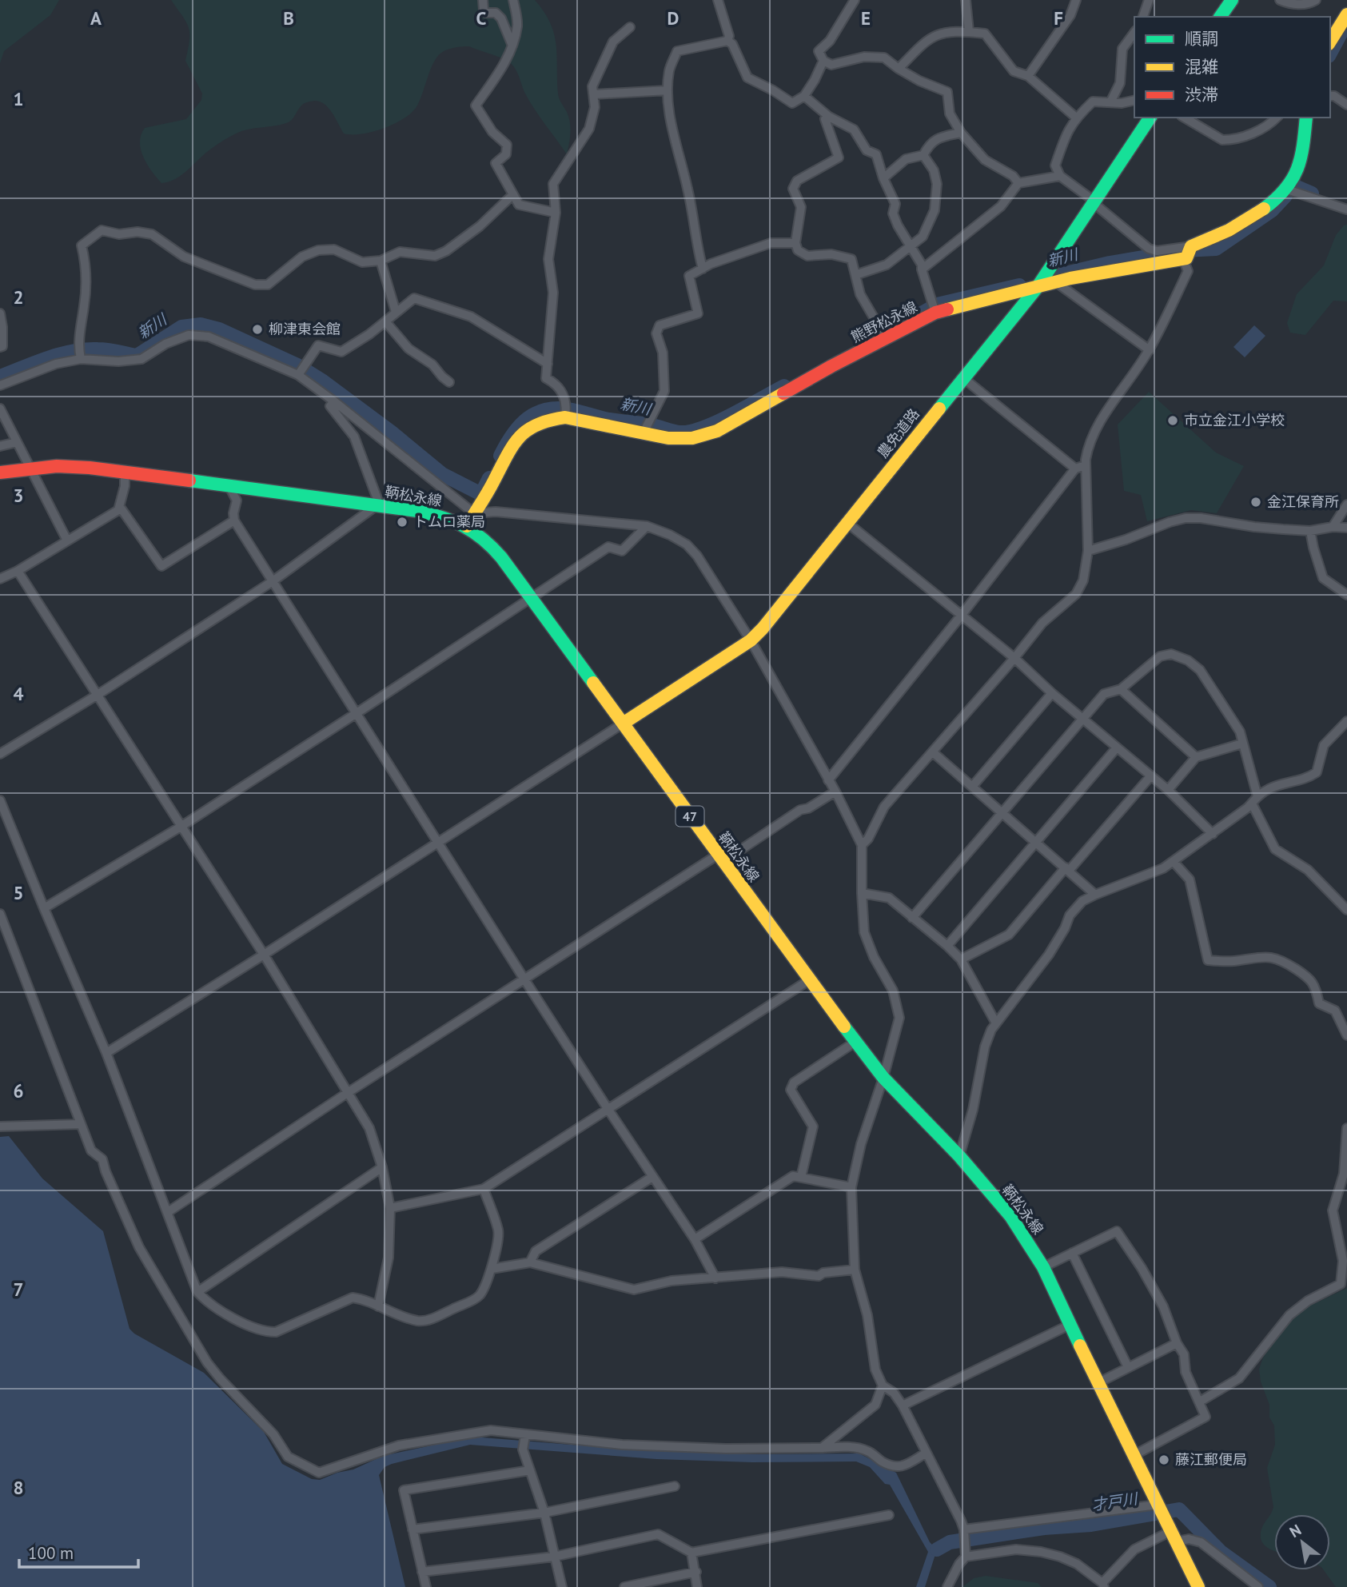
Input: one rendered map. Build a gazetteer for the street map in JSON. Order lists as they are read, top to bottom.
{
  "streets": {
    "main road": [
      "熊野松永線",
      "農免道路",
      "鞆松永線",
      "47"
    ]
  },
  "crossings": [
    ["熊野松永線", "農免道路"],
    ["熊野松永線", "鞆松永線"],
    ["農免道路", "鞆松永線"]
  ],
  "water": ["新川", "才戸川"],
  "places": [
    "柳津東会館",
    "市立金江小学校",
    "金江保育所",
    "トムロ薬局",
    "藤江郵便局"
  ],
  "legend": ["順調", "混雑", "渋滞"],
  "scale_bar": "100 m",
  "north": "top left",
  "grid": {
    "columns": [
      "A",
      "B",
      "C",
      "D",
      "E",
      "F"
    ],
    "rows": [
      "1",
      "2",
      "3",
      "4",
      "5",
      "6",
      "7",
      "8"
    ]
  }
}
